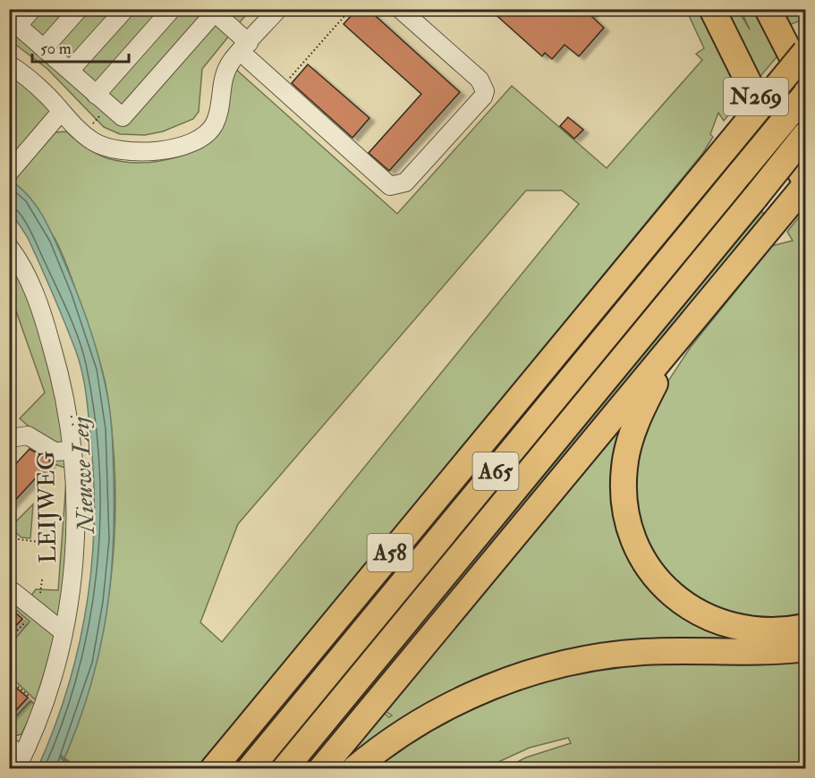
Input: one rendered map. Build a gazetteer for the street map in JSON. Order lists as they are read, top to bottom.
{
  "streets": {
    "highway": ["N269", "A65", "A58"],
    "street": ["LEIJWEG"]
  },
  "water": ["Nieuwe Leij"],
  "scale_bar": "50 m"
}
